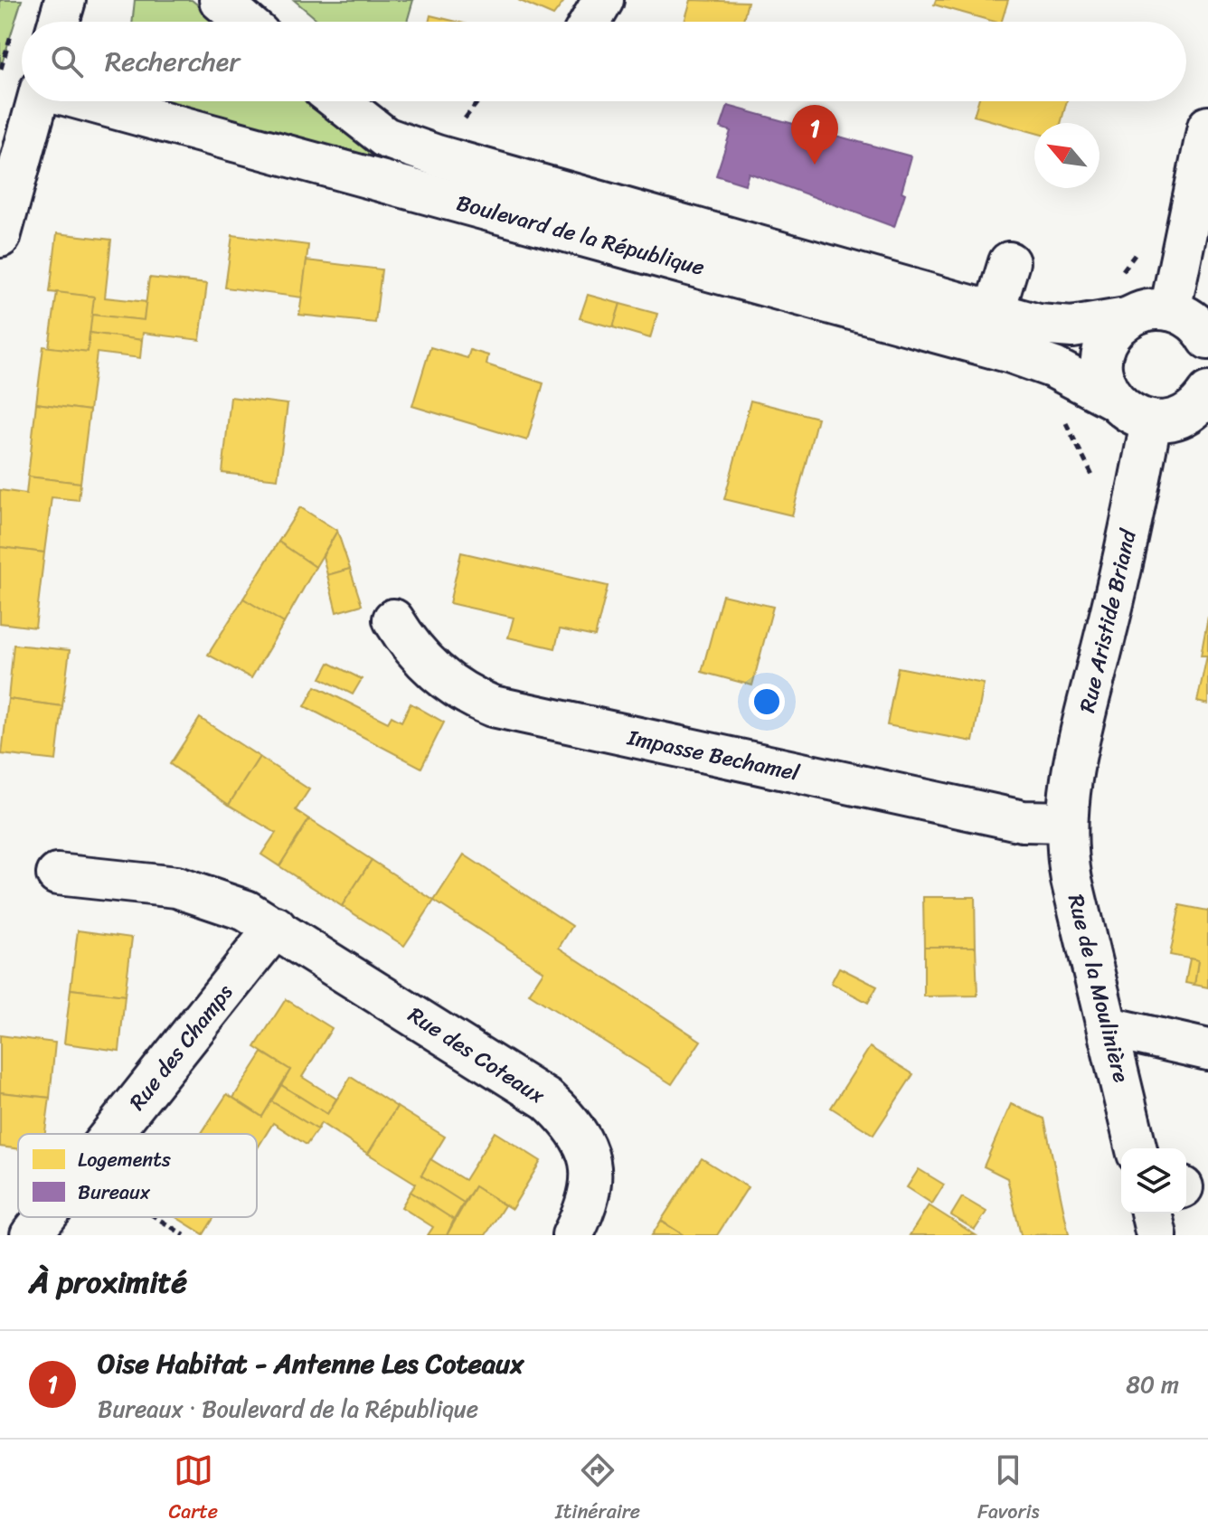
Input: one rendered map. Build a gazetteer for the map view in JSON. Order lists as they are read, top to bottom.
{
  "streets": {
    "street": [
      "Boulevard de la République",
      "Rue Aristide Briand",
      "Impasse Bechamel",
      "Rue de la Moulinière",
      "Rue des Champs",
      "Rue des Coteaux"
    ]
  },
  "crossings": [
    ["Boulevard de la République", "Rue Aristide Briand"],
    ["Rue Aristide Briand", "Impasse Bechamel"],
    ["Rue Aristide Briand", "Rue de la Moulinière"],
    ["Impasse Bechamel", "Rue de la Moulinière"],
    ["Rue des Champs", "Rue des Coteaux"]
  ],
  "legend": ["Logements", "Bureaux"],
  "north": "top left",
  "page": {
    "search": "Rechercher",
    "pins": "1",
    "heading": "À proximité",
    "list": [
      {
        "mark": "1",
        "name": "Oise Habitat - Antenne Les Coteaux",
        "note": "Bureaux · Boulevard de la République",
        "value": "80 m"
      }
    ],
    "nav": ["Carte", "Itinéraire", "Favoris"]
  }
}
